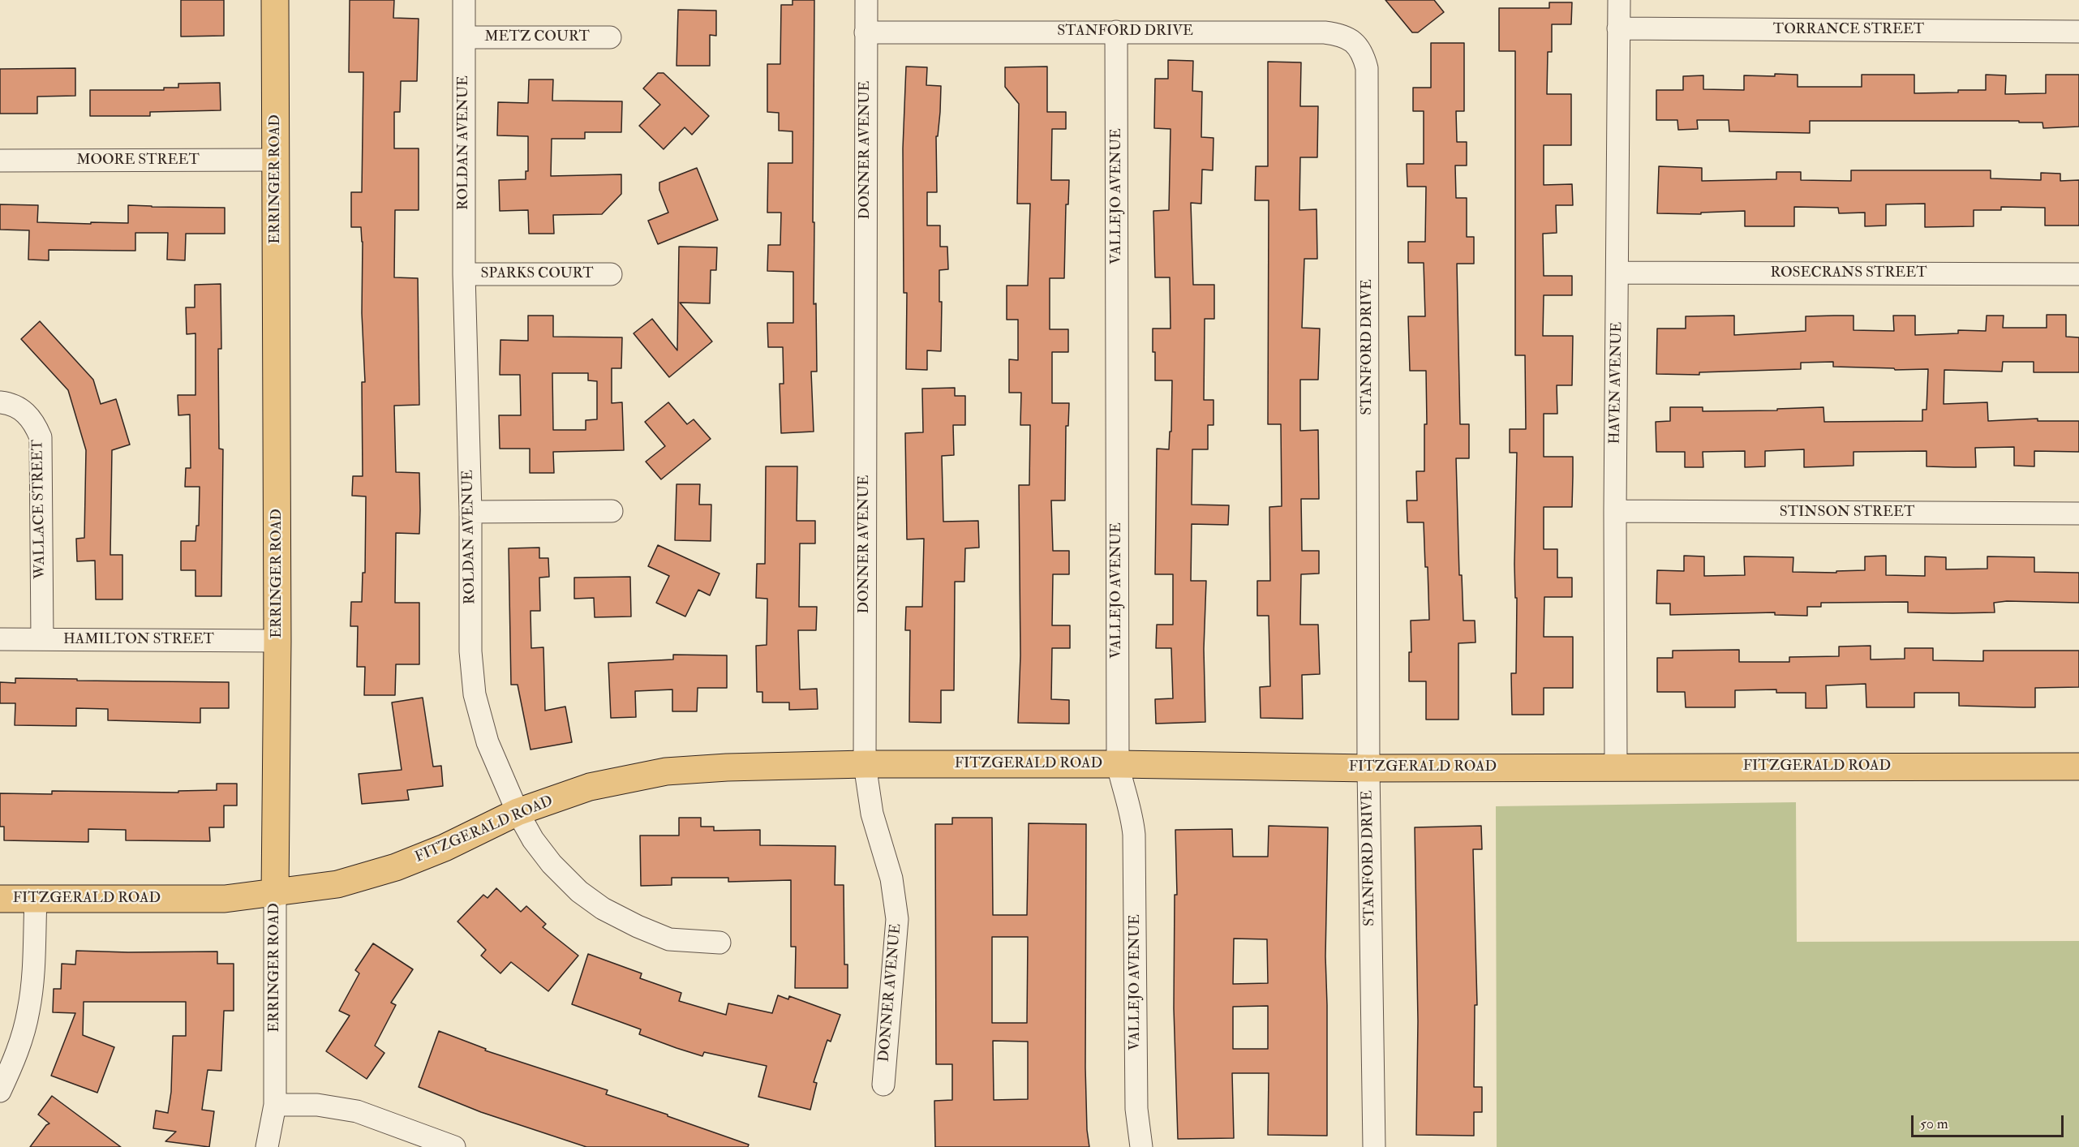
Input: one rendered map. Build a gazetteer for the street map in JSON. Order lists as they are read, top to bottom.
{
  "streets": {
    "main road": ["ERRINGER ROAD", "FITZGERALD ROAD"],
    "street": [
      "TORRANCE STREET",
      "STANFORD DRIVE",
      "METZ COURT",
      "ROLDAN AVENUE",
      "DONNER AVENUE",
      "MOORE STREET",
      "VALLEJO AVENUE",
      "ROSECRANS STREET",
      "SPARKS COURT",
      "HAVEN AVENUE",
      "WALLACE STREET",
      "STINSON STREET",
      "HAMILTON STREET"
    ]
  },
  "crossings": [
    ["TORRANCE STREET", "HAVEN AVENUE"],
    ["STANFORD DRIVE", "DONNER AVENUE"],
    ["STANFORD DRIVE", "VALLEJO AVENUE"],
    ["STANFORD DRIVE", "FITZGERALD ROAD"],
    ["METZ COURT", "ROLDAN AVENUE"],
    ["ROLDAN AVENUE", "SPARKS COURT"],
    ["ROLDAN AVENUE", "FITZGERALD ROAD"],
    ["DONNER AVENUE", "FITZGERALD ROAD"],
    ["MOORE STREET", "ERRINGER ROAD"],
    ["ERRINGER ROAD", "HAMILTON STREET"],
    ["ERRINGER ROAD", "FITZGERALD ROAD"],
    ["VALLEJO AVENUE", "FITZGERALD ROAD"],
    ["ROSECRANS STREET", "HAVEN AVENUE"],
    ["HAVEN AVENUE", "STINSON STREET"],
    ["HAVEN AVENUE", "FITZGERALD ROAD"],
    ["WALLACE STREET", "HAMILTON STREET"]
  ],
  "scale_bar": "50 m"
}
